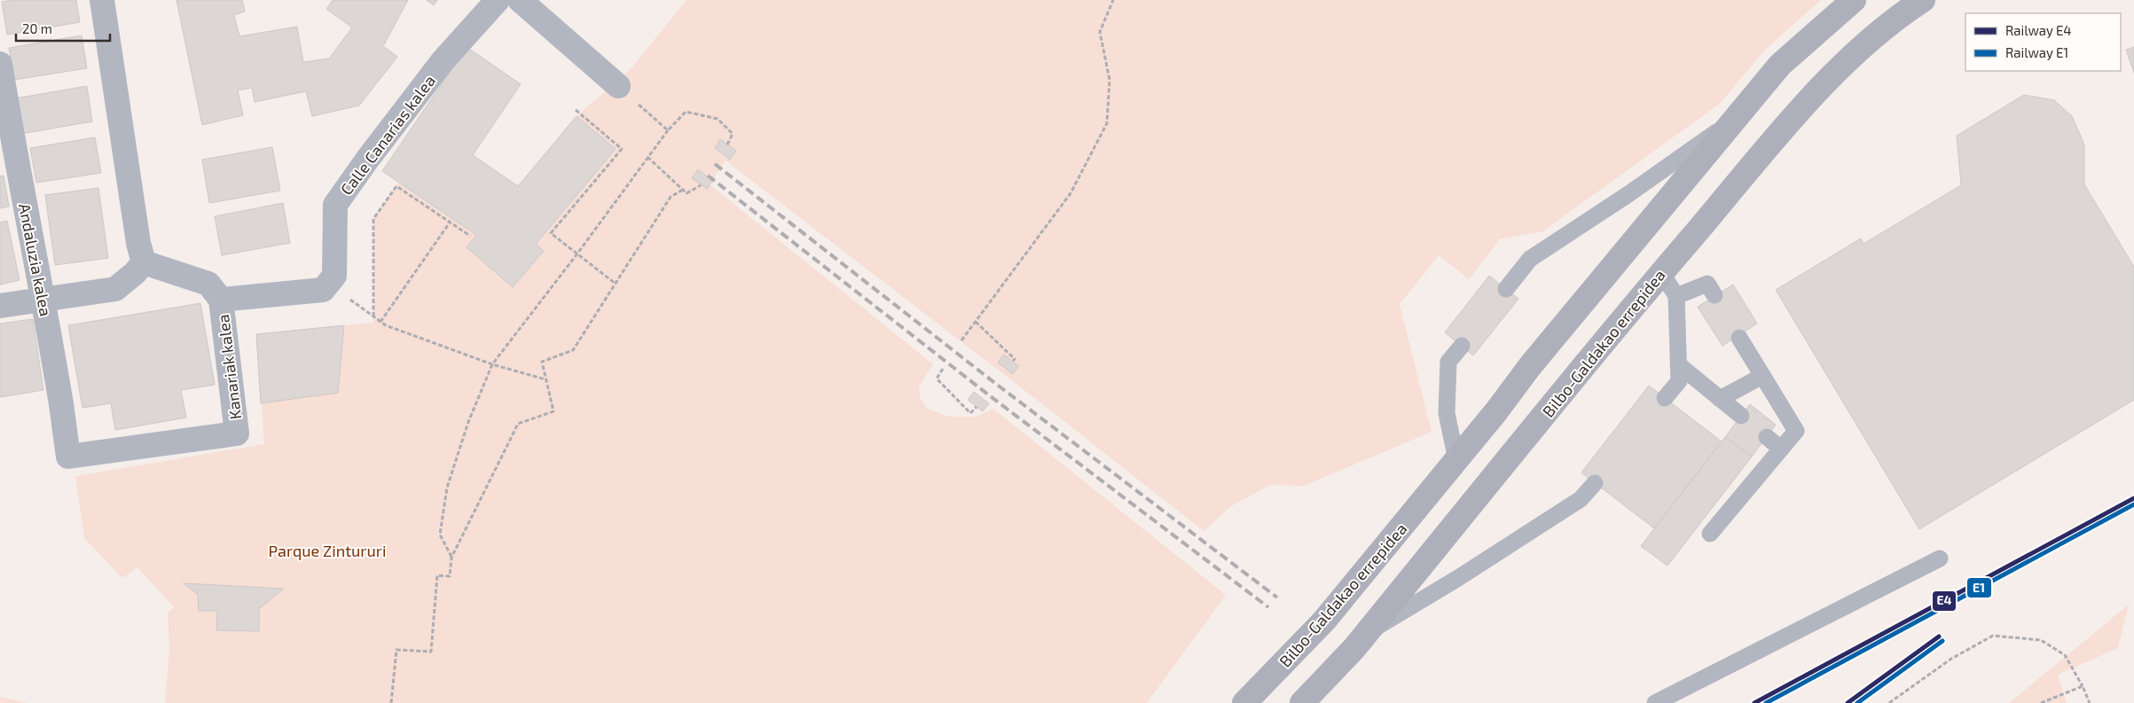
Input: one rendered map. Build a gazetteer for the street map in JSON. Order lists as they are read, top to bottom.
{
  "streets": {
    "highway": ["Bilbo-Galdakao errepidea"],
    "street": ["Calle Canarias kalea", "Andaluzia kalea", "Kanariak kalea"]
  },
  "crossings": [
    ["Andaluzia kalea", "Kanariak kalea"]
  ],
  "parks": ["Parque Zintururi"],
  "lines": ["rail line E4", "rail line E1"],
  "legend": ["Railway E4", "Railway E1"],
  "scale_bar": "20 m"
}
